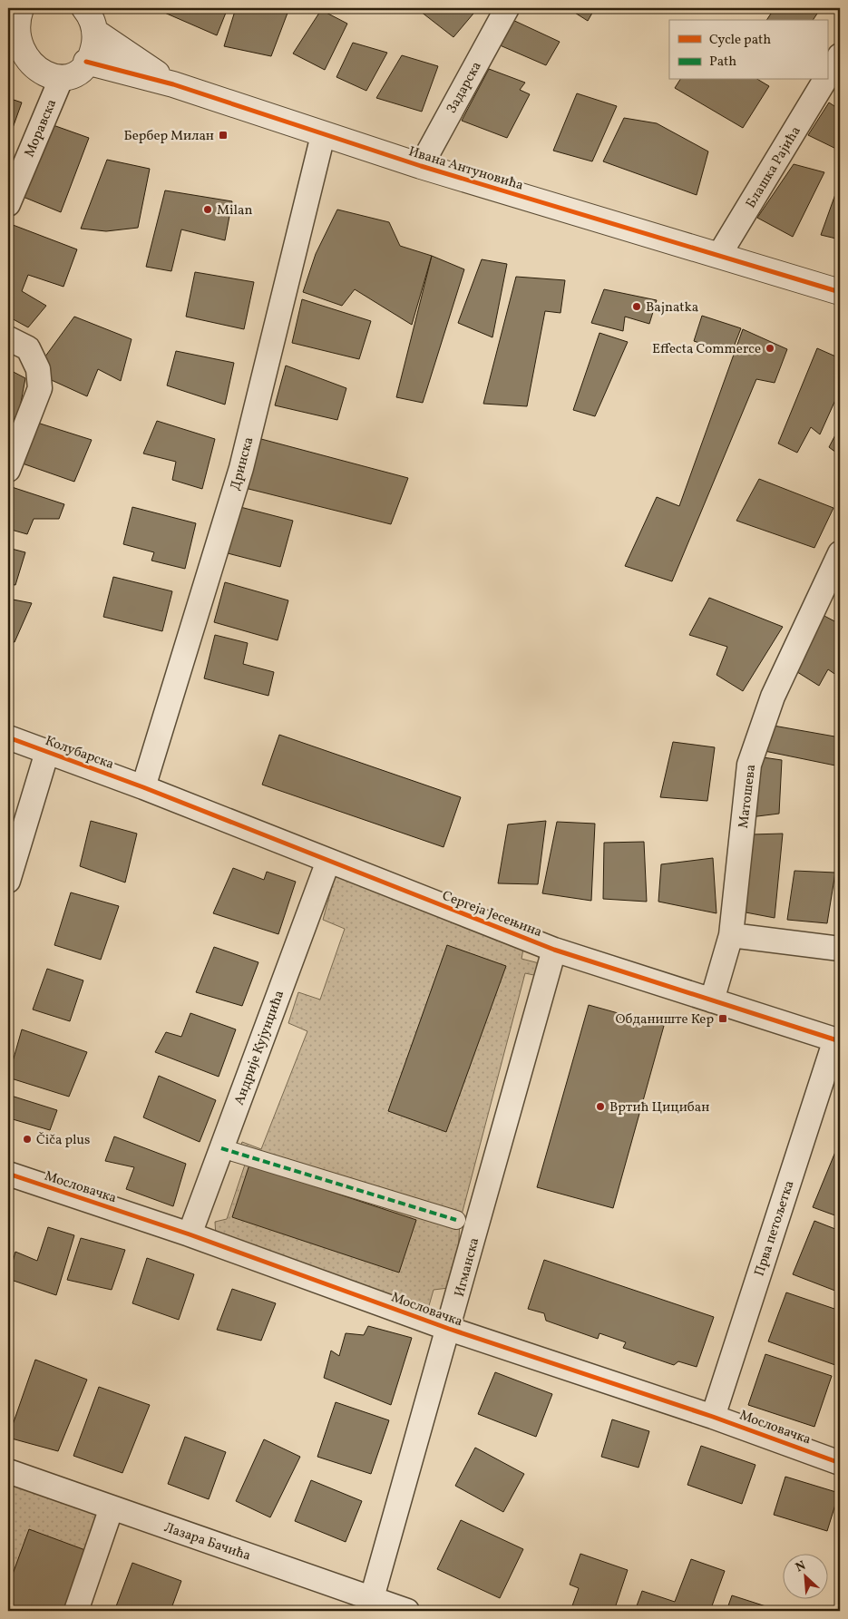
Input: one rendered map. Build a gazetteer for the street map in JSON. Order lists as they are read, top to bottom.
{
  "streets": {
    "street": [
      "Задарска",
      "Моравска",
      "Блашка Рајића",
      "Ивана Антуновића",
      "Дринска",
      "Колубарска",
      "Матошева",
      "Сергеја Јесењина",
      "Андрије Кујунџића",
      "Мословачка",
      "Прва петољетка",
      "Игманска",
      "Лазара Бачића"
    ]
  },
  "crossings": [
    ["Задарска", "Ивана Антуновића"],
    ["Блашка Рајића", "Ивана Антуновића"],
    ["Ивана Антуновића", "Дринска"],
    ["Дринска", "Колубарска"],
    ["Дринска", "Сергеја Јесењина"],
    ["Колубарска", "Сергеја Јесењина"],
    ["Матошева", "Сергеја Јесењина"],
    ["Сергеја Јесењина", "Андрије Кујунџића"],
    ["Сергеја Јесењина", "Прва петољетка"],
    ["Сергеја Јесењина", "Игманска"],
    ["Андрије Кујунџића", "Мословачка"],
    ["Мословачка", "Прва петољетка"],
    ["Мословачка", "Игманска"],
    ["Игманска", "Лазара Бачића"]
  ],
  "places": {
    "transit": ["Бербер Милан", "Обданиште Кер"],
    "other": [
      "Milan",
      "Bajnatka",
      "Effecta Commerce",
      "Вртић Цицибан",
      "Čiča plus"
    ]
  },
  "legend": ["Cycle path", "Path"],
  "north": "top left"
}
